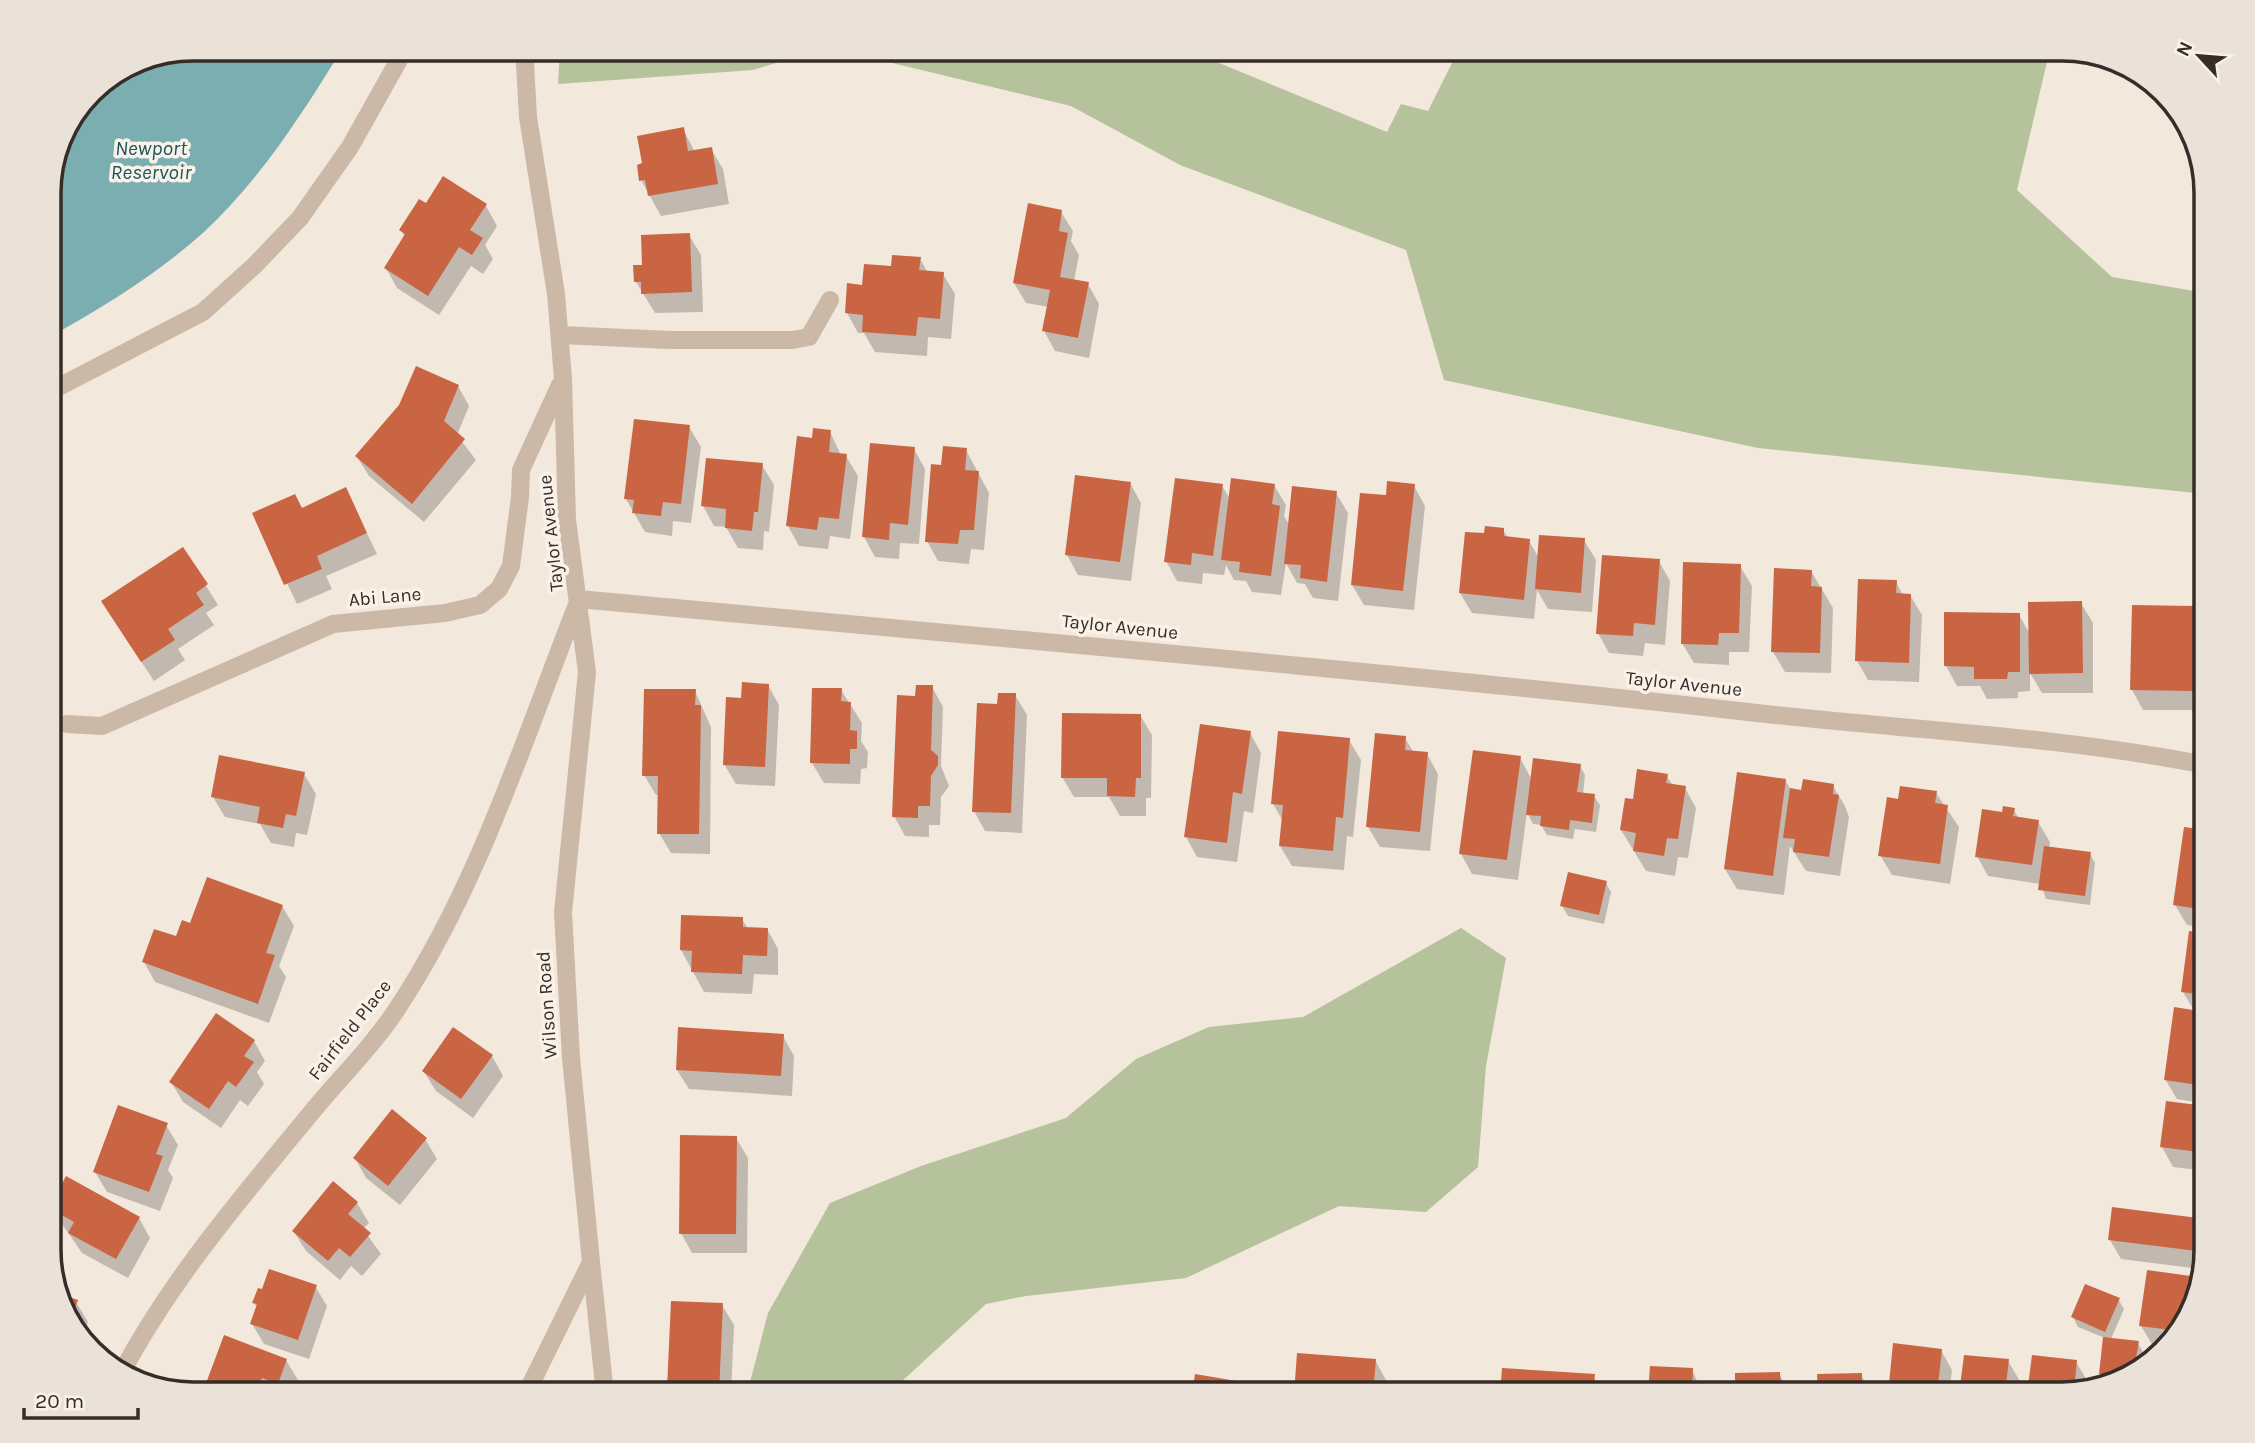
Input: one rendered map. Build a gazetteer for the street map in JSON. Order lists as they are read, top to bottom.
{
  "streets": {
    "street": [
      "Taylor Avenue",
      "Abi Lane",
      "Wilson Road",
      "Fairfield Place"
    ]
  },
  "crossings": [
    ["Taylor Avenue", "Abi Lane"],
    ["Taylor Avenue", "Wilson Road"],
    ["Taylor Avenue", "Fairfield Place"],
    ["Wilson Road", "Fairfield Place"]
  ],
  "water": ["Newport Reservoir"],
  "scale_bar": "20 m",
  "north": "top left"
}
